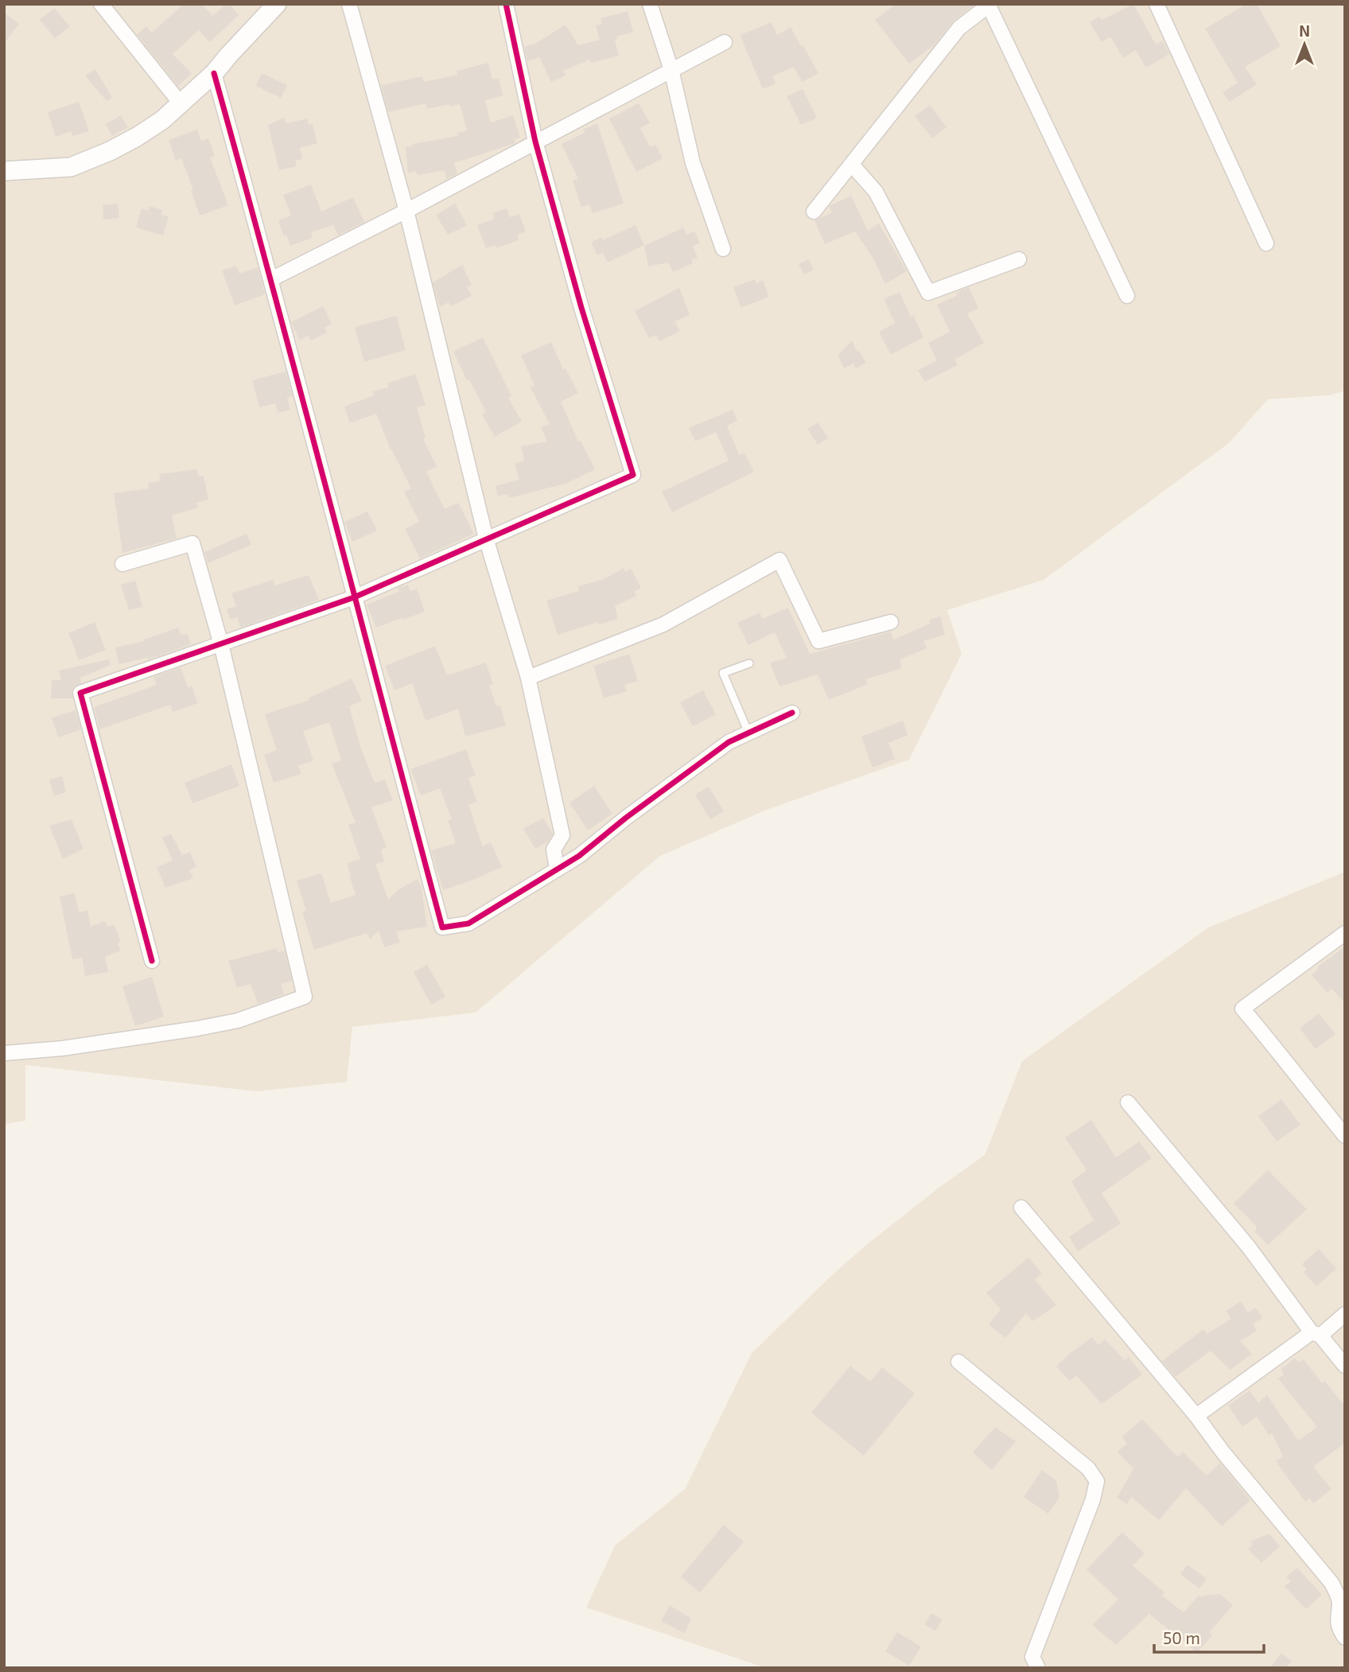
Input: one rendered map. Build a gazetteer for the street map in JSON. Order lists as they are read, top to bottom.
{
  "scale_bar": "50 m",
  "north": "top"
}
